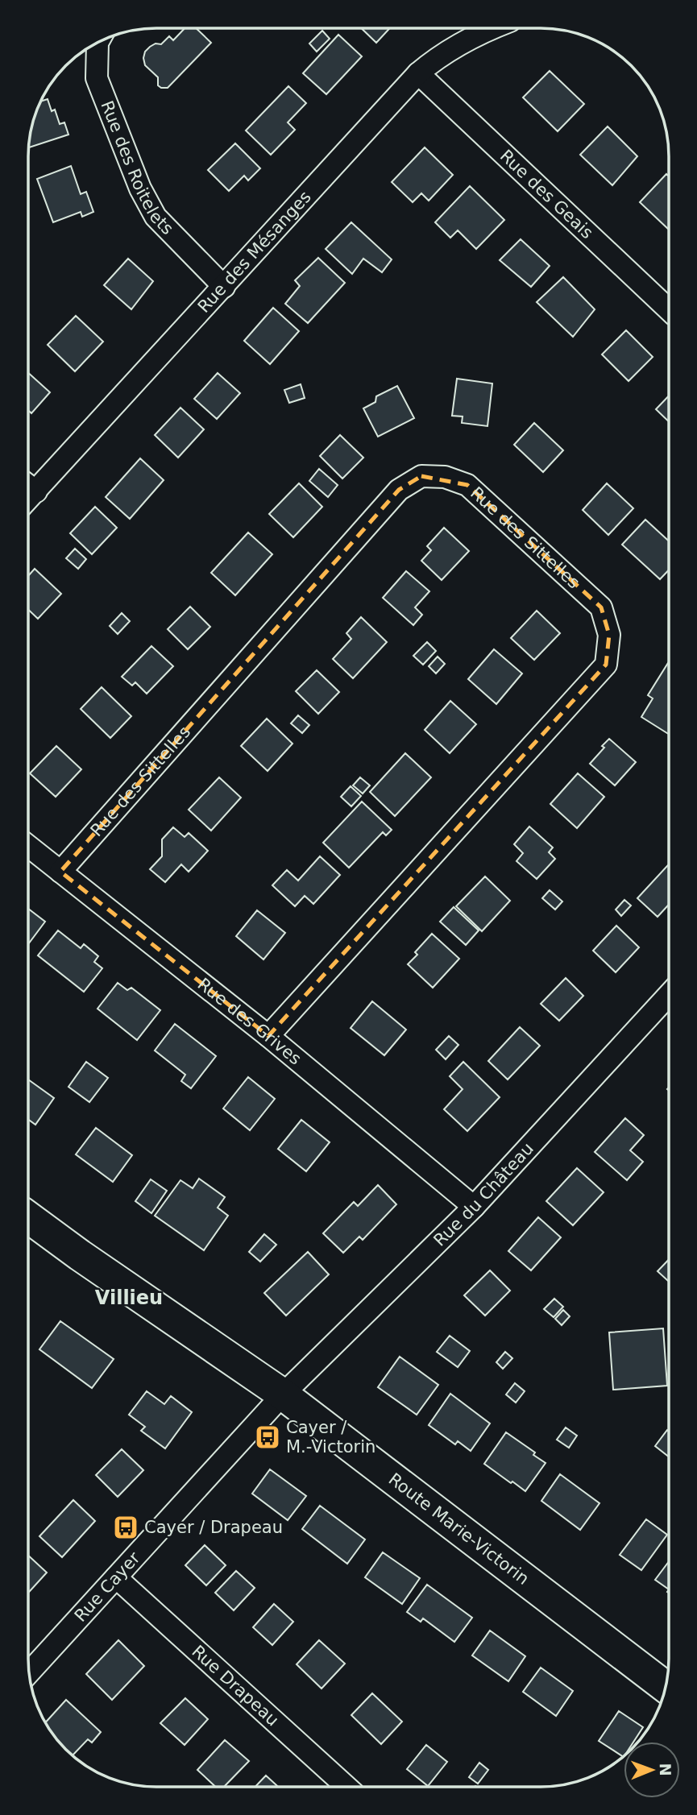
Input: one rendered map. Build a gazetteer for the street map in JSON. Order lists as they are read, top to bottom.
{
  "streets": {
    "main road": ["Route Marie-Victorin"],
    "street": [
      "Rue des Roitelets",
      "Rue des Geais",
      "Rue des Mésanges",
      "Rue des Sittelles",
      "Rue des Grives",
      "Rue du Château",
      "Rue Cayer",
      "Rue Drapeau"
    ]
  },
  "crossings": [
    ["Rue des Roitelets", "Rue des Mésanges"],
    ["Rue des Geais", "Rue des Mésanges"],
    ["Rue des Sittelles", "Rue des Grives"],
    ["Rue des Grives", "Rue du Château"],
    ["Rue du Château", "Route Marie-Victorin"],
    ["Rue du Château", "Rue Cayer"],
    ["Route Marie-Victorin", "Rue Cayer"],
    ["Rue Cayer", "Rue Drapeau"]
  ],
  "districts": ["Villieu"],
  "places": {
    "bus stop": ["Cayer / M.-Victorin", "Cayer / Drapeau"]
  },
  "north": "right"
}
